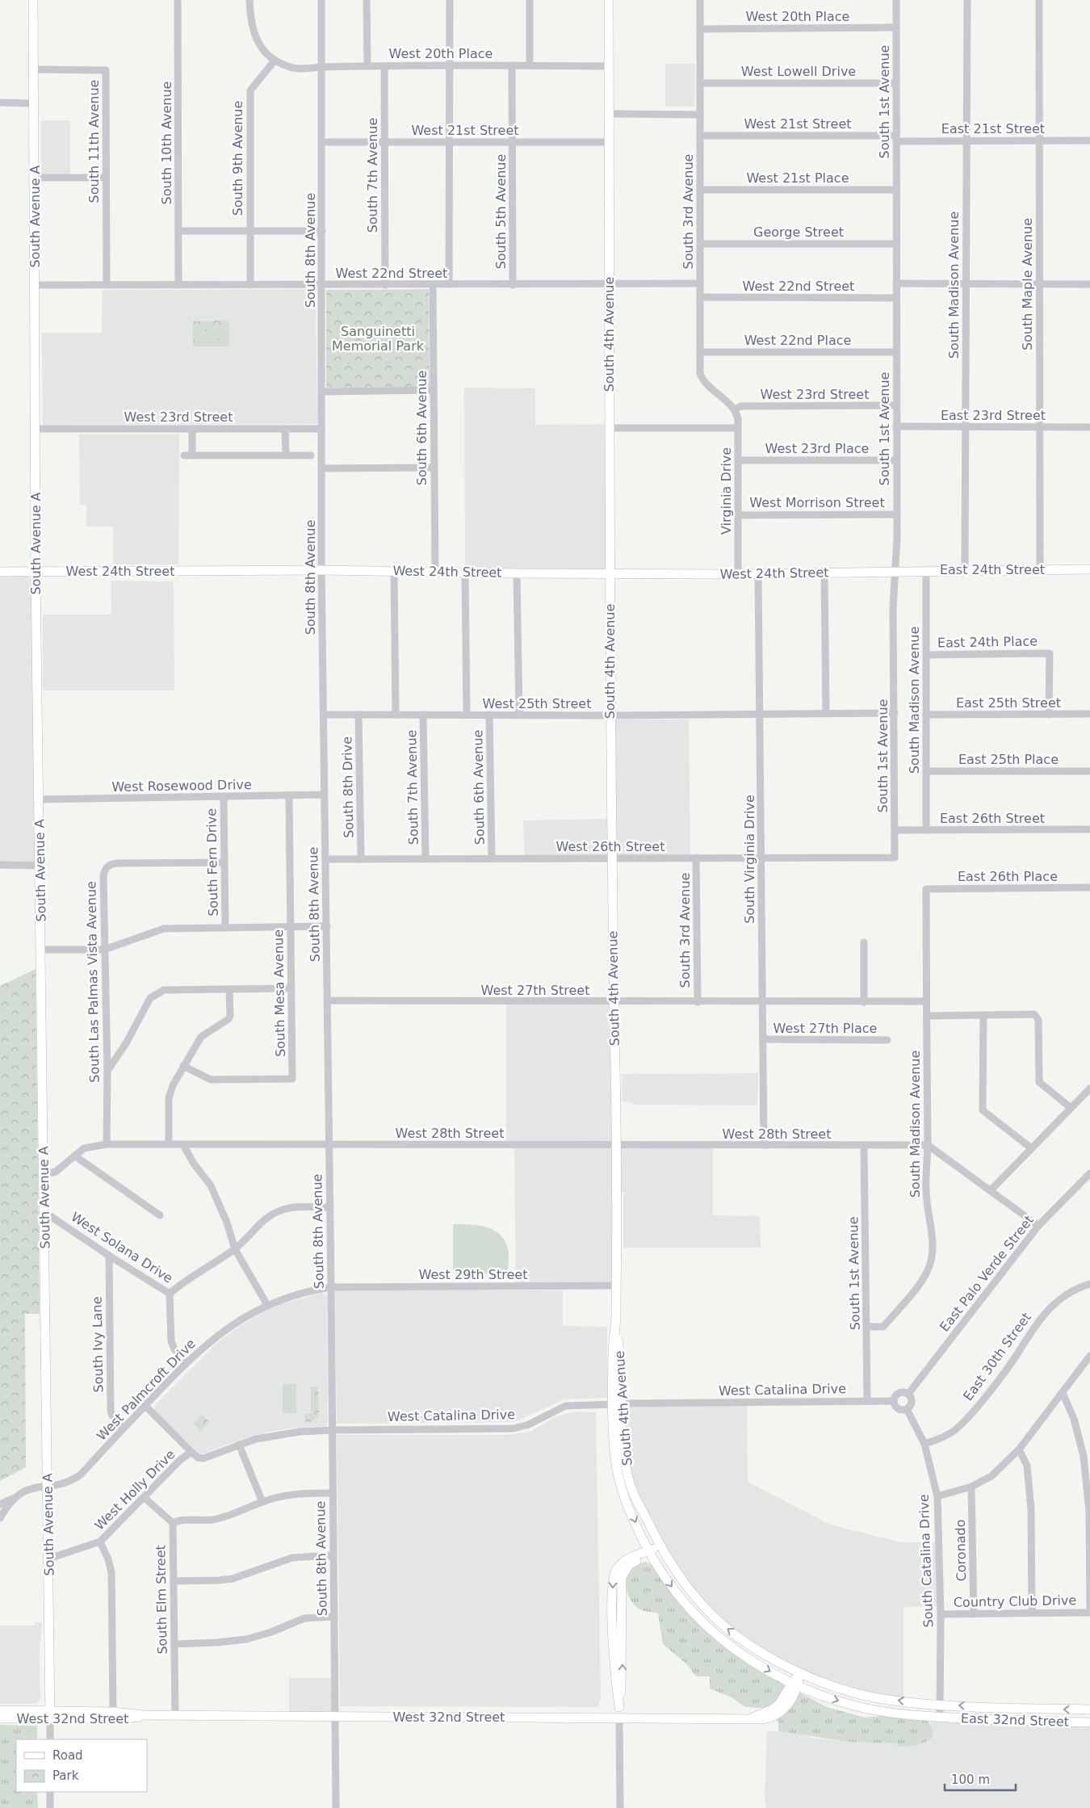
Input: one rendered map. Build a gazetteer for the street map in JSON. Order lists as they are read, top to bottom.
{
  "streets": {
    "main road": [
      "South Avenue A",
      "South 4th Avenue",
      "East 24th Street",
      "West 24th Street",
      "West 32nd Street",
      "East 32nd Street"
    ],
    "street": [
      "West 20th Place",
      "West Lowell Drive",
      "South 1st Avenue",
      "West 21st Street",
      "East 21st Street",
      "South 11th Avenue",
      "South 10th Avenue",
      "South 9th Avenue",
      "South 7th Avenue",
      "West 21st Place",
      "South 5th Avenue",
      "South 3rd Avenue",
      "George Street",
      "South 8th Avenue",
      "West 22nd Street",
      "South Maple Avenue",
      "South Madison Avenue",
      "West 22nd Place",
      "West 23rd Street",
      "East 23rd Street",
      "South 6th Avenue",
      "West 23rd Place",
      "Virginia Drive",
      "West Morrison Street",
      "East 24th Place",
      "East 25th Street",
      "West 25th Street",
      "East 25th Place",
      "West Rosewood Drive",
      "South 8th Drive",
      "East 26th Street",
      "West 26th Street",
      "South Virginia Drive",
      "South Fern Drive",
      "East 26th Place",
      "South Las Palmas Vista Avenue",
      "West 27th Street",
      "South Mesa Avenue",
      "West 27th Place",
      "West 28th Street",
      "West Solana Drive",
      "East Palo Verde Street",
      "West 29th Street",
      "South Ivy Lane",
      "East 30th Street",
      "West Palmcroft Drive",
      "West Catalina Drive",
      "West Holly Drive",
      "Coronado",
      "South Catalina Drive",
      "South Elm Street",
      "Country Club Drive"
    ]
  },
  "crossings": [
    ["West 20th Place", "South 1st Avenue"],
    ["West 20th Place", "South 9th Avenue"],
    ["West 20th Place", "South 7th Avenue"],
    ["West 20th Place", "South 5th Avenue"],
    ["West 20th Place", "South 3rd Avenue"],
    ["West 20th Place", "South 8th Avenue"],
    ["West 20th Place", "South 4th Avenue"],
    ["West Lowell Drive", "South 1st Avenue"],
    ["West Lowell Drive", "South 3rd Avenue"],
    ["South 1st Avenue", "West 21st Street"],
    ["South 1st Avenue", "East 21st Street"],
    ["South 1st Avenue", "West 21st Place"],
    ["South 1st Avenue", "George Street"],
    ["South 1st Avenue", "West 22nd Street"],
    ["South 1st Avenue", "South Madison Avenue"],
    ["South 1st Avenue", "West 22nd Place"],
    ["South 1st Avenue", "West 23rd Street"],
    ["South 1st Avenue", "East 23rd Street"],
    ["South 1st Avenue", "West 23rd Place"],
    ["South 1st Avenue", "West Morrison Street"],
    ["South 1st Avenue", "East 24th Street"],
    ["South 1st Avenue", "West 24th Street"],
    ["South 1st Avenue", "West 25th Street"],
    ["South 1st Avenue", "East 26th Street"],
    ["South 1st Avenue", "West 26th Street"],
    ["South 1st Avenue", "West 28th Street"],
    ["South 1st Avenue", "West Catalina Drive"],
    ["West 21st Street", "East 21st Street"],
    ["West 21st Street", "South 7th Avenue"],
    ["West 21st Street", "South 5th Avenue"],
    ["West 21st Street", "South 3rd Avenue"],
    ["West 21st Street", "South 8th Avenue"],
    ["West 21st Street", "South 4th Avenue"],
    ["East 21st Street", "South Maple Avenue"],
    ["East 21st Street", "South Madison Avenue"],
    ["South 11th Avenue", "South Avenue A"],
    ["South 11th Avenue", "West 22nd Street"],
    ["South 10th Avenue", "West 22nd Street"],
    ["South 9th Avenue", "West 22nd Street"],
    ["South 7th Avenue", "West 22nd Street"],
    ["South 7th Avenue", "West 24th Street"],
    ["South 7th Avenue", "West 25th Street"],
    ["South 7th Avenue", "West 26th Street"],
    ["West 21st Place", "South 3rd Avenue"],
    ["South 5th Avenue", "West 22nd Street"],
    ["South 3rd Avenue", "George Street"],
    ["South 3rd Avenue", "West 22nd Street"],
    ["South 3rd Avenue", "West 22nd Place"],
    ["South 3rd Avenue", "West 23rd Street"],
    ["South 3rd Avenue", "Virginia Drive"],
    ["South 3rd Avenue", "West 26th Street"],
    ["South 3rd Avenue", "West 27th Street"],
    ["South Avenue A", "West 22nd Street"],
    ["South Avenue A", "West 23rd Street"],
    ["South Avenue A", "West 24th Street"],
    ["South Avenue A", "West Rosewood Drive"],
    ["South Avenue A", "West 28th Street"],
    ["South Avenue A", "West Solana Drive"],
    ["South Avenue A", "West Palmcroft Drive"],
    ["South Avenue A", "West Holly Drive"],
    ["South Avenue A", "West 32nd Street"],
    ["South 8th Avenue", "West 22nd Street"],
    ["South 8th Avenue", "West 23rd Street"],
    ["South 8th Avenue", "West 24th Street"],
    ["South 8th Avenue", "West 25th Street"],
    ["South 8th Avenue", "West Rosewood Drive"],
    ["South 8th Avenue", "West 26th Street"],
    ["South 8th Avenue", "West 27th Street"],
    ["South 8th Avenue", "West 28th Street"],
    ["South 8th Avenue", "West Solana Drive"],
    ["South 8th Avenue", "West 29th Street"],
    ["South 8th Avenue", "West Palmcroft Drive"],
    ["South 8th Avenue", "West Catalina Drive"],
    ["South 8th Avenue", "West 32nd Street"],
    ["West 22nd Street", "South 4th Avenue"],
    ["West 22nd Street", "South 6th Avenue"],
    ["South Maple Avenue", "East 23rd Street"],
    ["South Maple Avenue", "East 24th Street"],
    ["South Madison Avenue", "East 23rd Street"],
    ["South Madison Avenue", "East 24th Street"],
    ["South Madison Avenue", "East 24th Place"],
    ["South Madison Avenue", "East 25th Street"],
    ["South Madison Avenue", "East 25th Place"],
    ["South Madison Avenue", "East 26th Street"],
    ["South Madison Avenue", "East 26th Place"],
    ["South Madison Avenue", "West 27th Street"],
    ["South Madison Avenue", "West 28th Street"],
    ["South 4th Avenue", "West 24th Street"],
    ["South 4th Avenue", "West 25th Street"],
    ["South 4th Avenue", "West 26th Street"],
    ["South 4th Avenue", "West 27th Street"],
    ["South 4th Avenue", "West 28th Street"],
    ["South 4th Avenue", "West 29th Street"],
    ["South 4th Avenue", "West Catalina Drive"],
    ["West 23rd Street", "Virginia Drive"],
    ["South 6th Avenue", "West 24th Street"],
    ["South 6th Avenue", "West 25th Street"],
    ["South 6th Avenue", "West 26th Street"],
    ["West 23rd Place", "Virginia Drive"],
    ["Virginia Drive", "West Morrison Street"],
    ["Virginia Drive", "West 24th Street"],
    ["East 24th Street", "West 24th Street"],
    ["West 24th Street", "South Virginia Drive"],
    ["East 24th Place", "East 25th Street"],
    ["West 25th Street", "South 8th Drive"],
    ["West 25th Street", "South Virginia Drive"],
    ["West Rosewood Drive", "South Fern Drive"],
    ["West Rosewood Drive", "South Mesa Avenue"],
    ["South 8th Drive", "West 26th Street"],
    ["West 26th Street", "South Virginia Drive"],
    ["South Virginia Drive", "West 27th Street"],
    ["South Virginia Drive", "West 27th Place"],
    ["South Virginia Drive", "West 28th Street"],
    ["South Fern Drive", "South Las Palmas Vista Avenue"],
    ["South Las Palmas Vista Avenue", "West 28th Street"],
    ["West Solana Drive", "South Ivy Lane"],
    ["East Palo Verde Street", "West Catalina Drive"],
    ["East Palo Verde Street", "South Catalina Drive"],
    ["West 29th Street", "West Palmcroft Drive"],
    ["South Ivy Lane", "West Palmcroft Drive"],
    ["East 30th Street", "South Catalina Drive"],
    ["West Catalina Drive", "West Holly Drive"],
    ["West Catalina Drive", "South Catalina Drive"],
    ["Coronado", "Country Club Drive"],
    ["South Catalina Drive", "Country Club Drive"],
    ["South Catalina Drive", "East 32nd Street"],
    ["South Elm Street", "West 32nd Street"]
  ],
  "parks": ["Sanguinetti Memorial Park"],
  "legend": ["Road", "Park"],
  "scale_bar": "100 m"
}
